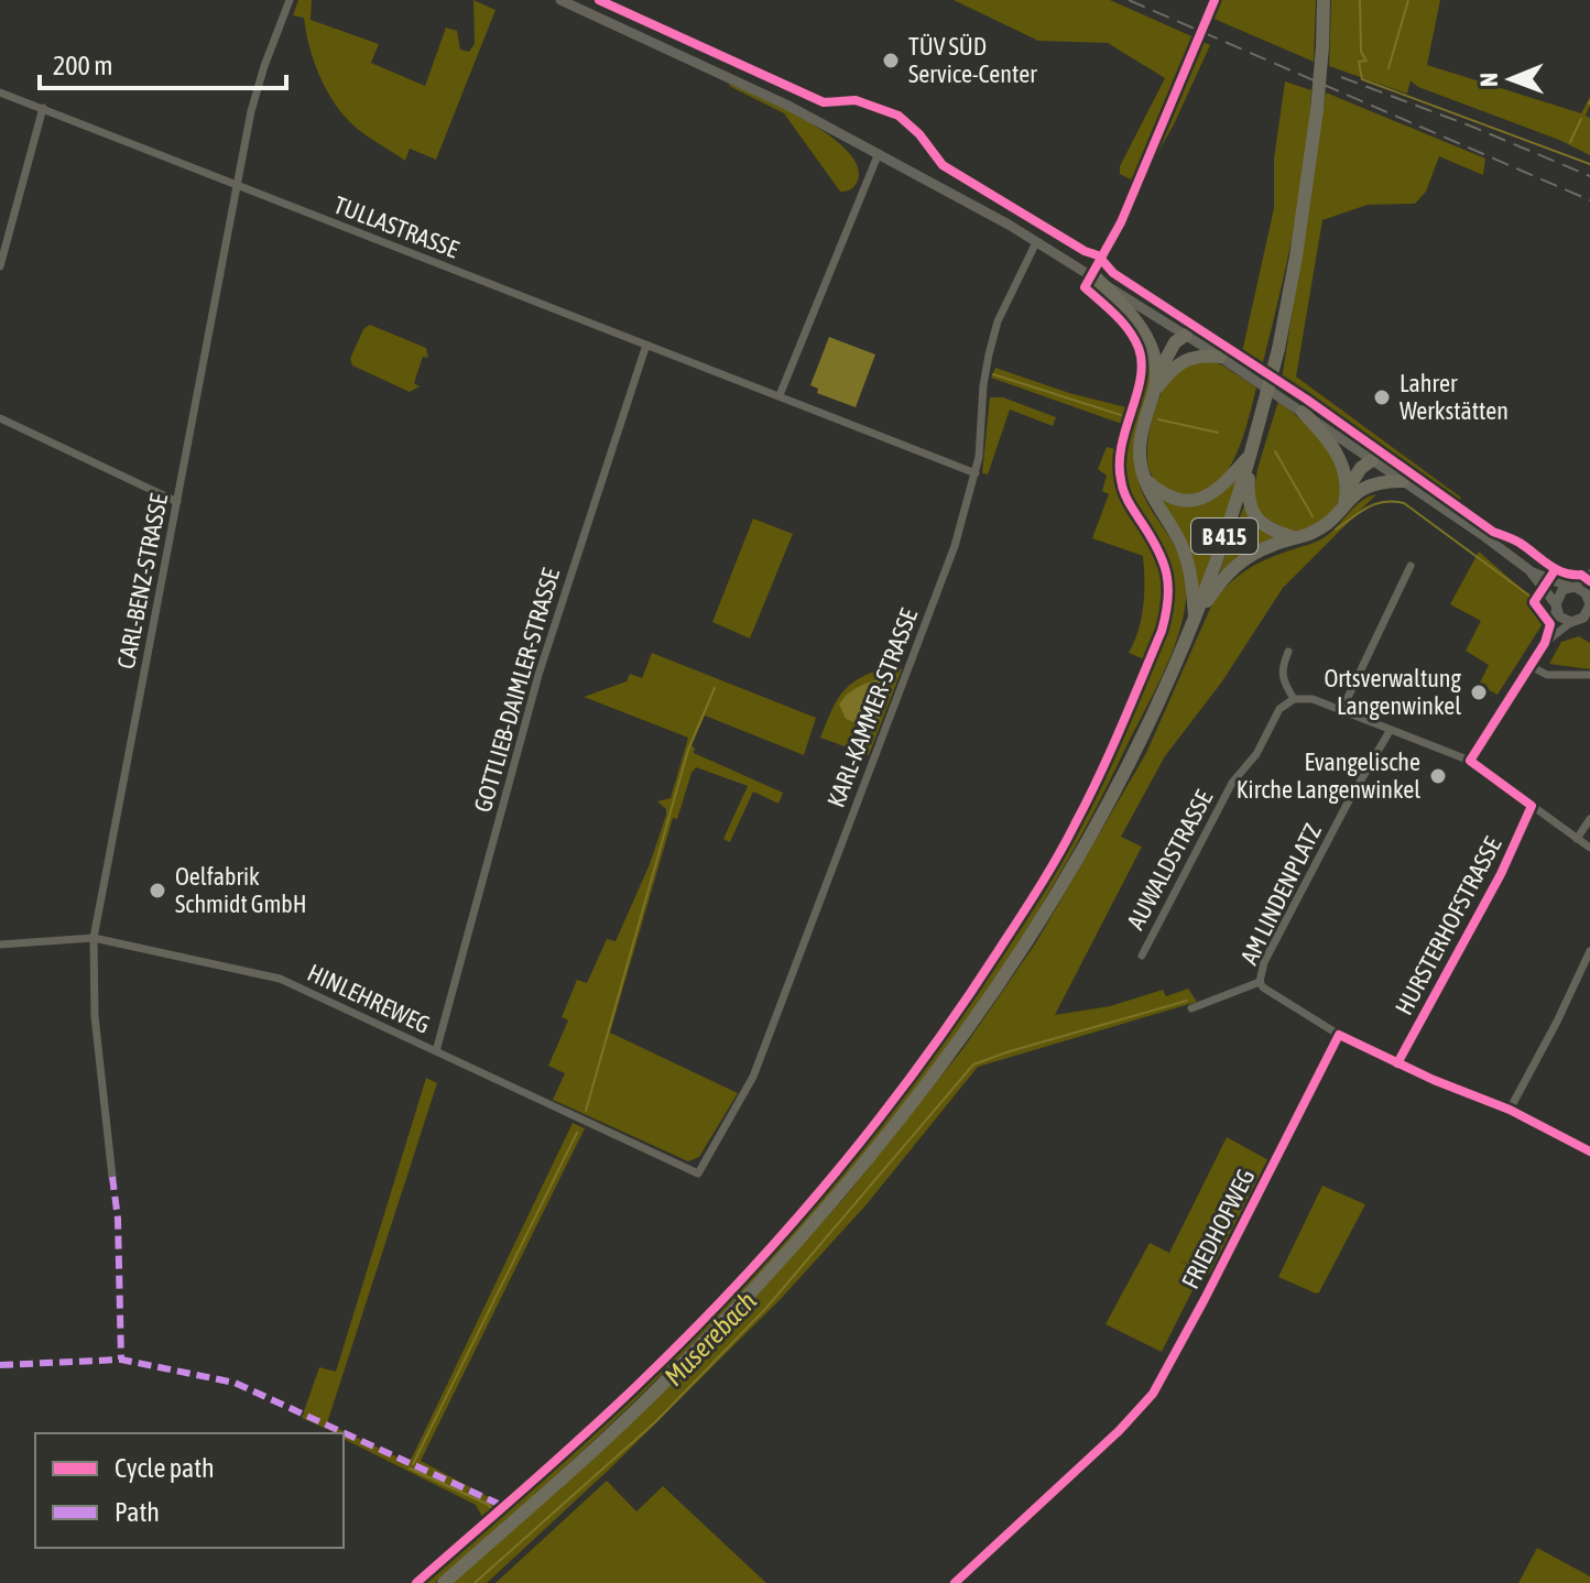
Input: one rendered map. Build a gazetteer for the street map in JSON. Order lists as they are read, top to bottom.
{
  "streets": {
    "main road": ["B 415"],
    "street": [
      "TULLASTRASSE",
      "CARL-BENZ-STRASSE",
      "GOTTLIEB-DAIMLER-STRASSE",
      "KARL-KAMMER-STRASSE",
      "AUWALDSTRASSE",
      "AM LINDENPLATZ",
      "HURSTERHOFSTRASSE",
      "HINLEHREWEG",
      "FRIEDHOFWEG"
    ]
  },
  "crossings": [
    ["TULLASTRASSE", "CARL-BENZ-STRASSE"],
    ["TULLASTRASSE", "GOTTLIEB-DAIMLER-STRASSE"],
    ["TULLASTRASSE", "KARL-KAMMER-STRASSE"],
    ["CARL-BENZ-STRASSE", "HINLEHREWEG"],
    ["GOTTLIEB-DAIMLER-STRASSE", "HINLEHREWEG"],
    ["KARL-KAMMER-STRASSE", "HINLEHREWEG"]
  ],
  "water": ["Muserebach"],
  "places": [
    "TÜV SÜD Service-Center",
    "Lahrer Werkstätten",
    "Ortsverwaltung Langenwinkel",
    "Evangelische Kirche Langenwinkel",
    "Oelfabrik Schmidt GmbH"
  ],
  "legend": ["Cycle path", "Path"],
  "scale_bar": "200 m",
  "north": "left"
}
